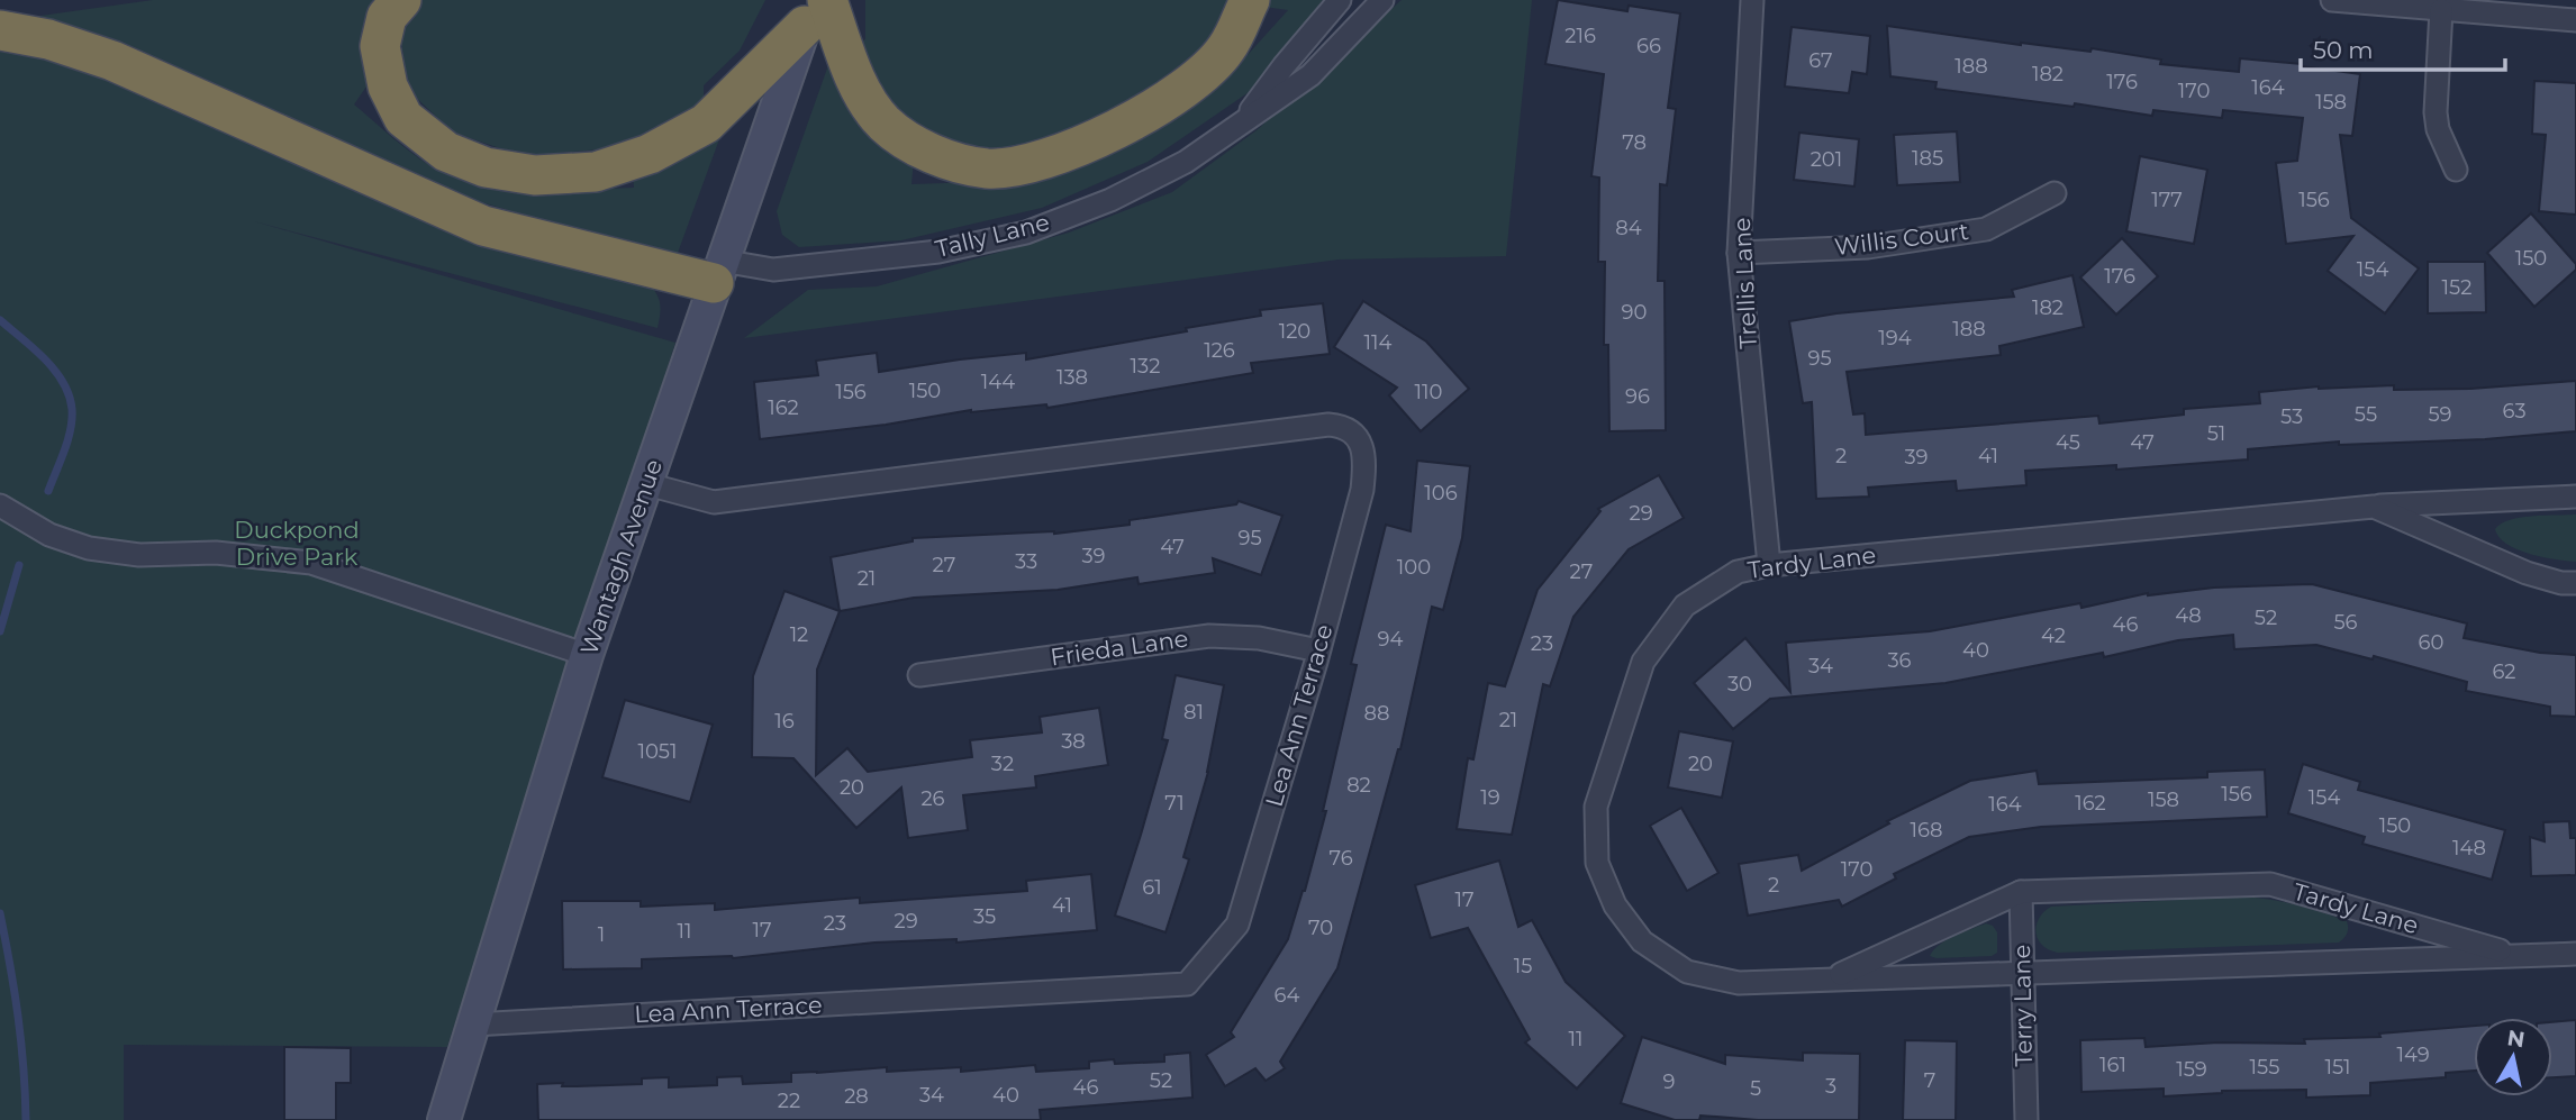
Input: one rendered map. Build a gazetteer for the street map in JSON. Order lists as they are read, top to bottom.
{
  "streets": {
    "main road": ["Wantagh Avenue"],
    "street": [
      "Tally Lane",
      "Willis Court",
      "Trellis Lane",
      "Tardy Lane",
      "Frieda Lane",
      "Lea Ann Terrace",
      "Terry Lane"
    ]
  },
  "crossings": [
    ["Tally Lane", "Wantagh Avenue"],
    ["Willis Court", "Trellis Lane"],
    ["Trellis Lane", "Tardy Lane"],
    ["Wantagh Avenue", "Lea Ann Terrace"],
    ["Tardy Lane", "Terry Lane"],
    ["Frieda Lane", "Lea Ann Terrace"]
  ],
  "parks": ["Duckpond Drive Park"],
  "house_numbers": [
    "216",
    "66",
    "67",
    "188",
    "182",
    "176",
    "164",
    "170",
    "158",
    "78",
    "185",
    "201",
    "177",
    "156",
    "84",
    "150",
    "154",
    "176",
    "152",
    "182",
    "90",
    "188",
    "120",
    "194",
    "114",
    "126",
    "95",
    "132",
    "138",
    "144",
    "150",
    "156",
    "110",
    "96",
    "162",
    "63",
    "55",
    "59",
    "53",
    "51",
    "45",
    "47",
    "2",
    "41",
    "39",
    "106",
    "29",
    "95",
    "47",
    "39",
    "33",
    "27",
    "100",
    "27",
    "21",
    "48",
    "52",
    "56",
    "46",
    "12",
    "42",
    "94",
    "60",
    "23",
    "40",
    "36",
    "34",
    "62",
    "30",
    "81",
    "88",
    "21",
    "16",
    "38",
    "1051",
    "32",
    "20",
    "82",
    "20",
    "156",
    "19",
    "154",
    "26",
    "158",
    "71",
    "162",
    "164",
    "150",
    "168",
    "148",
    "76",
    "170",
    "2",
    "61",
    "17",
    "41",
    "35",
    "29",
    "23",
    "70",
    "17",
    "11",
    "1",
    "15",
    "64",
    "11",
    "149",
    "161",
    "155",
    "151",
    "159",
    "52",
    "7",
    "9",
    "3",
    "46",
    "5",
    "34",
    "40",
    "28",
    "22"
  ],
  "scale_bar": "50 m",
  "north": "top"
}
